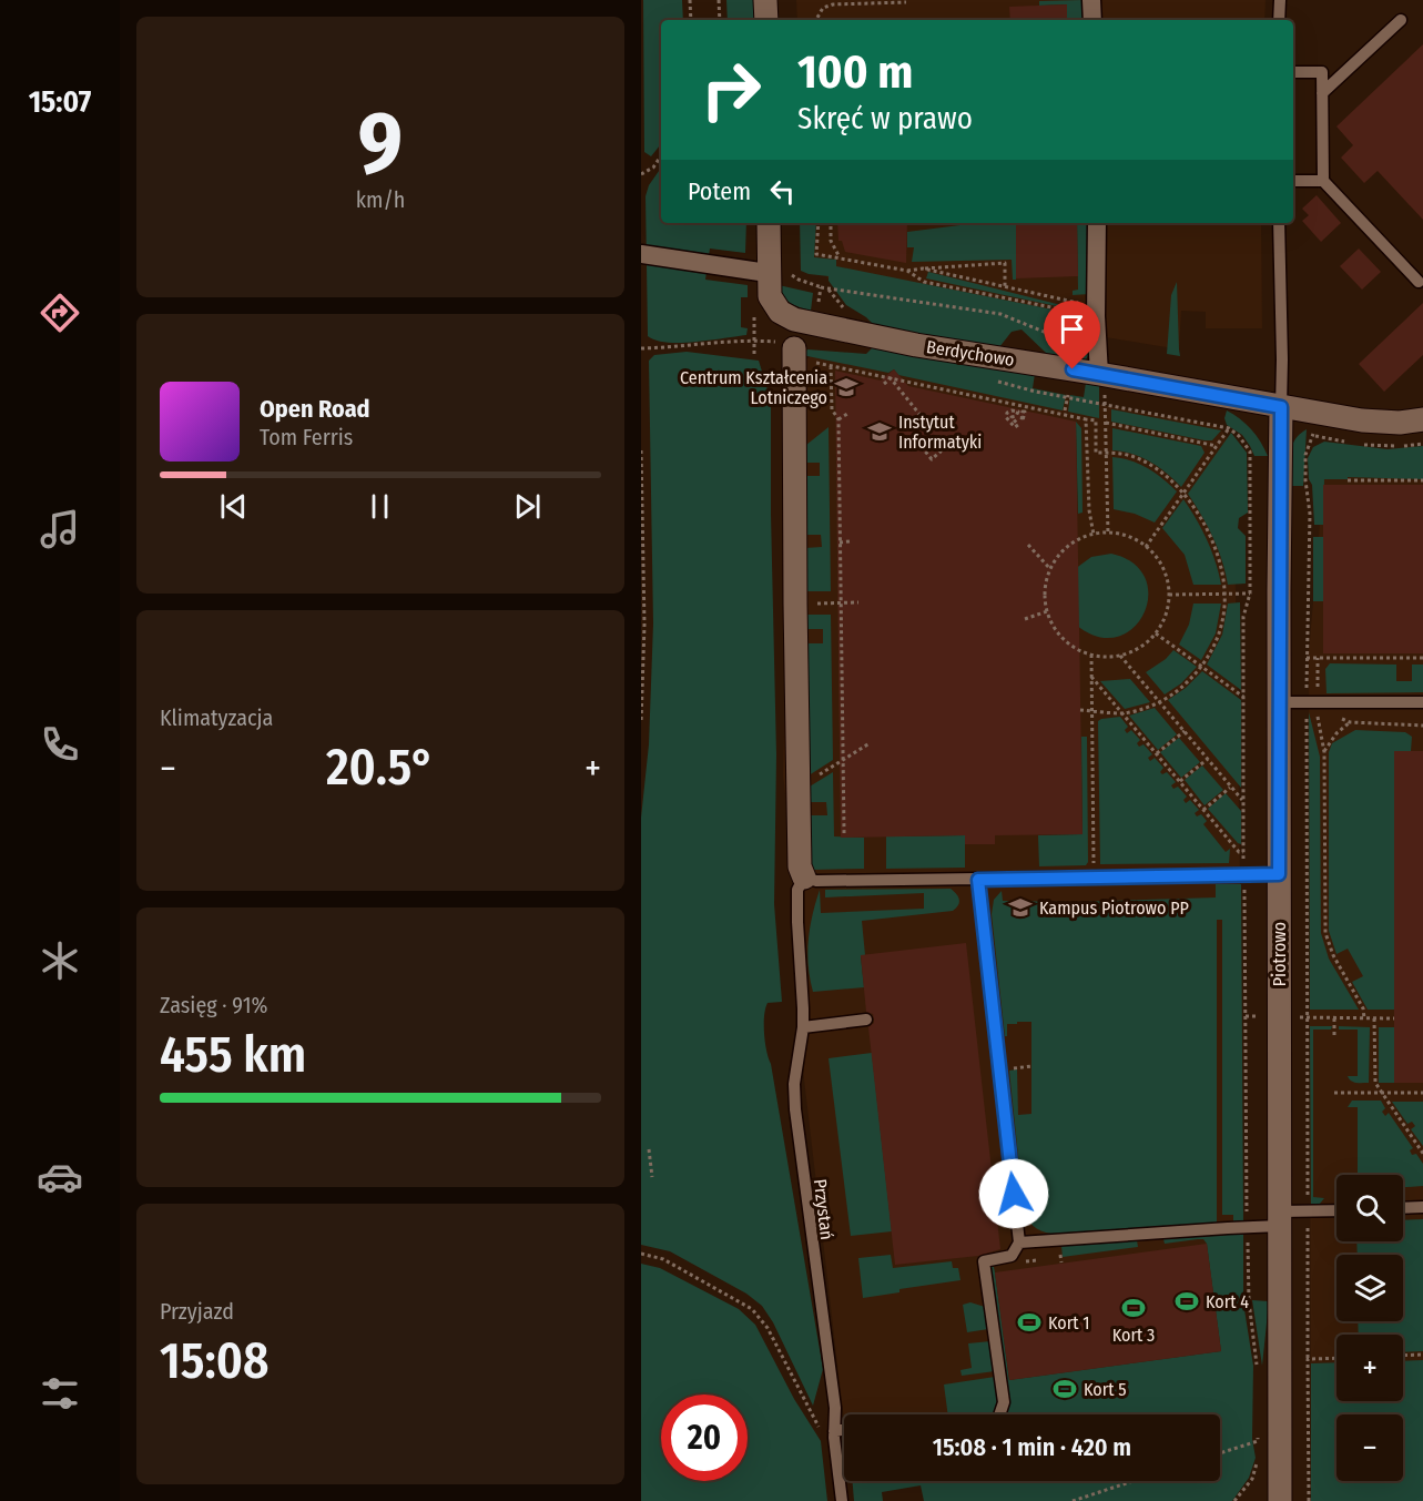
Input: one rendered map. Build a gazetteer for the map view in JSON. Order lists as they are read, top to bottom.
{
  "streets": {
    "street": ["Berdychowo", "Piotrowo"],
    "lane": ["Przystań"]
  },
  "crossings": [
    ["Berdychowo", "Piotrowo"]
  ],
  "places": {
    "school or university": ["Centrum Kształcenia Lotniczego", "Instytut Informatyki", "Kampus Piotrowo PP"],
    "sports": [
      "Kort 4",
      "Kort 3",
      "Kort 1",
      "Kort 5"
    ]
  },
  "page": {
    "tabs": "15:07",
    "tile": [
      ["9", "km/h"],
      "Klimatyzacja",
      ["Zasięg · 91%", "455 km"],
      ["Przyjazd", "15:08"]
    ],
    "turn": ["100 m", "Skręć w prawo"],
    "then": "Potem",
    "song": ["Open Road", "Tom Ferris"],
    "heat": ["−", "20.5°", "+"],
    "map_buttons": ["+", "−"],
    "limit": "20",
    "trip": "15:08 · 1 min · 420 m"
  }
}
